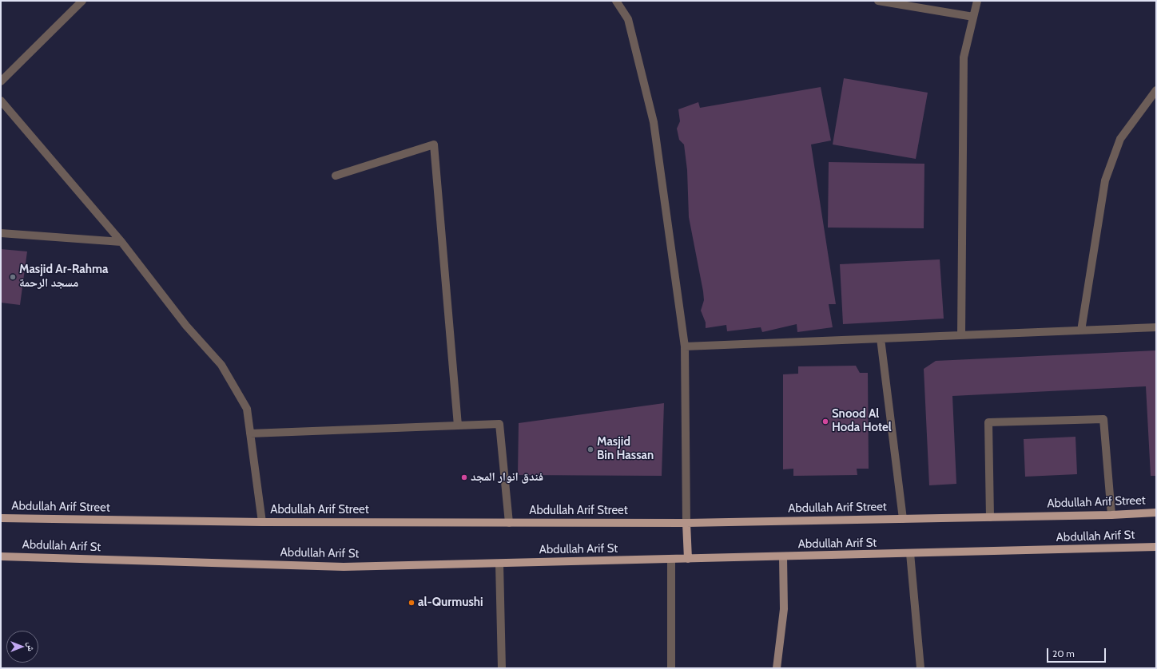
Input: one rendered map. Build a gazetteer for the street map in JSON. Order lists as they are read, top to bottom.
{
  "streets": {
    "main road": ["Abdullah Arif Street", "Abdullah Arif St"]
  },
  "places": [
    "Masjid Ar-Rahma مسجد الرحمة",
    "Snood Al Hoda Hotel",
    "Masjid Bin Hassan",
    "فندق انوار المجد",
    "al-Qurmushi"
  ],
  "scale_bar": "20 m",
  "north": "right"
}
